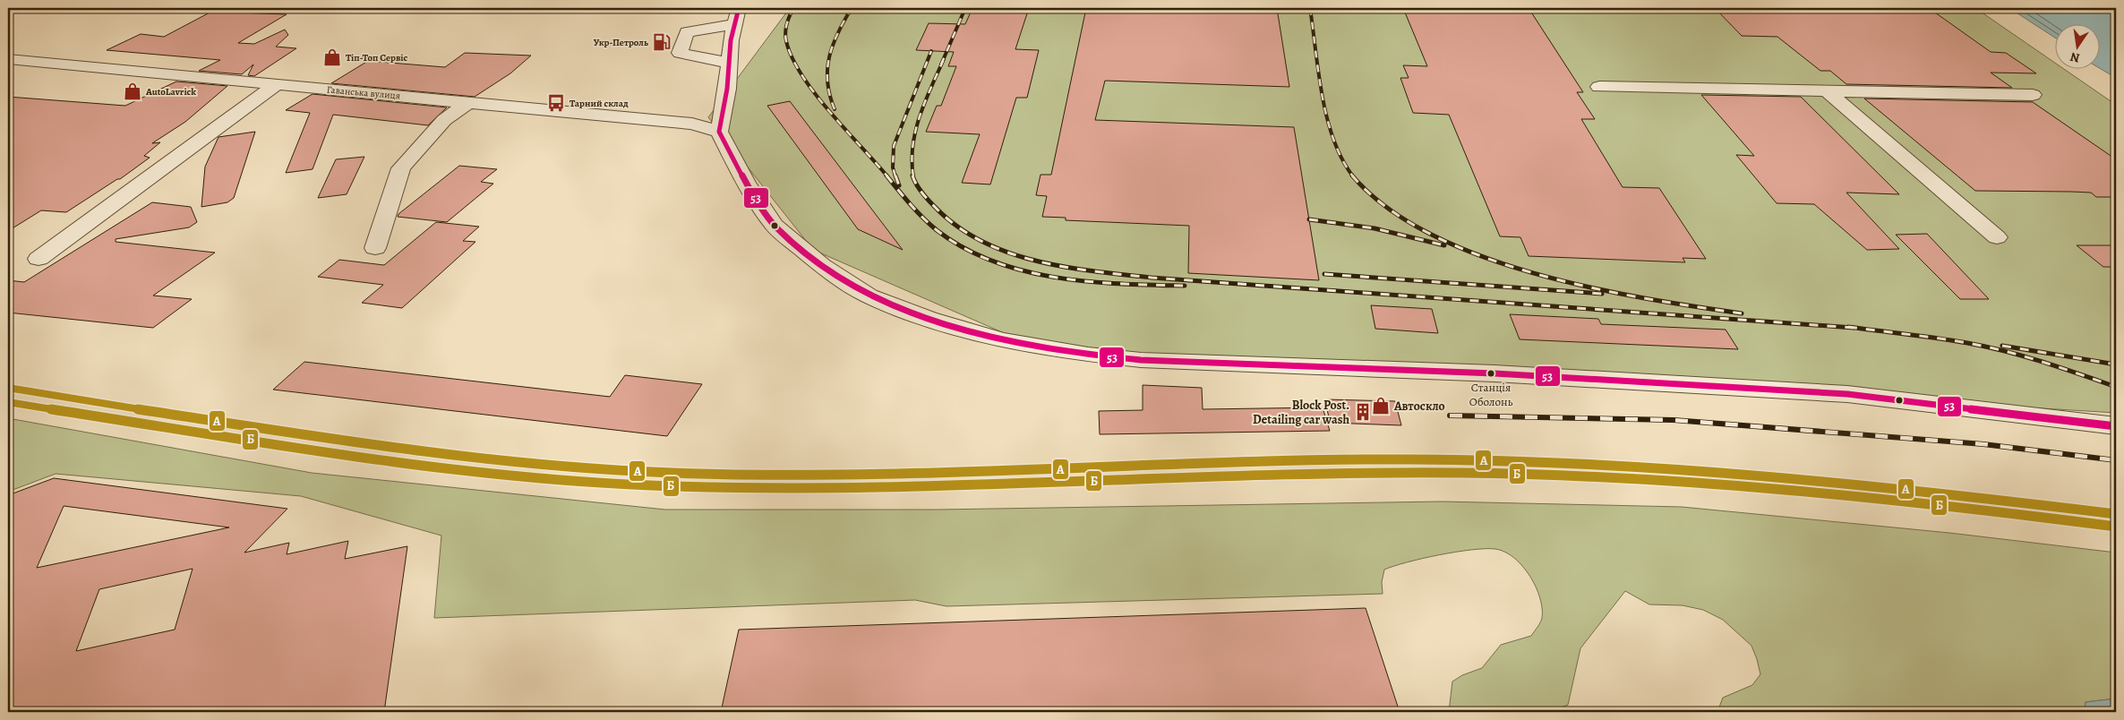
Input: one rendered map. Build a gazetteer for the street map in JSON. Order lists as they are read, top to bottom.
{
  "streets": {
    "street": ["Гаванська вулиця"]
  },
  "places": {
    "fuel station": ["Укр-Петроль"],
    "shop": ["Тіп-Топ Сервіс", "AutoLavrick", "Автоскло"],
    "bus stop": ["Тарний склад"],
    "other": ["Cтанція Оболонь"],
    "building": ["Block Post. Detailing car wash"]
  },
  "lines": ["transit line 53", "transit line A", "transit line Б"],
  "north": "bottom"
}
